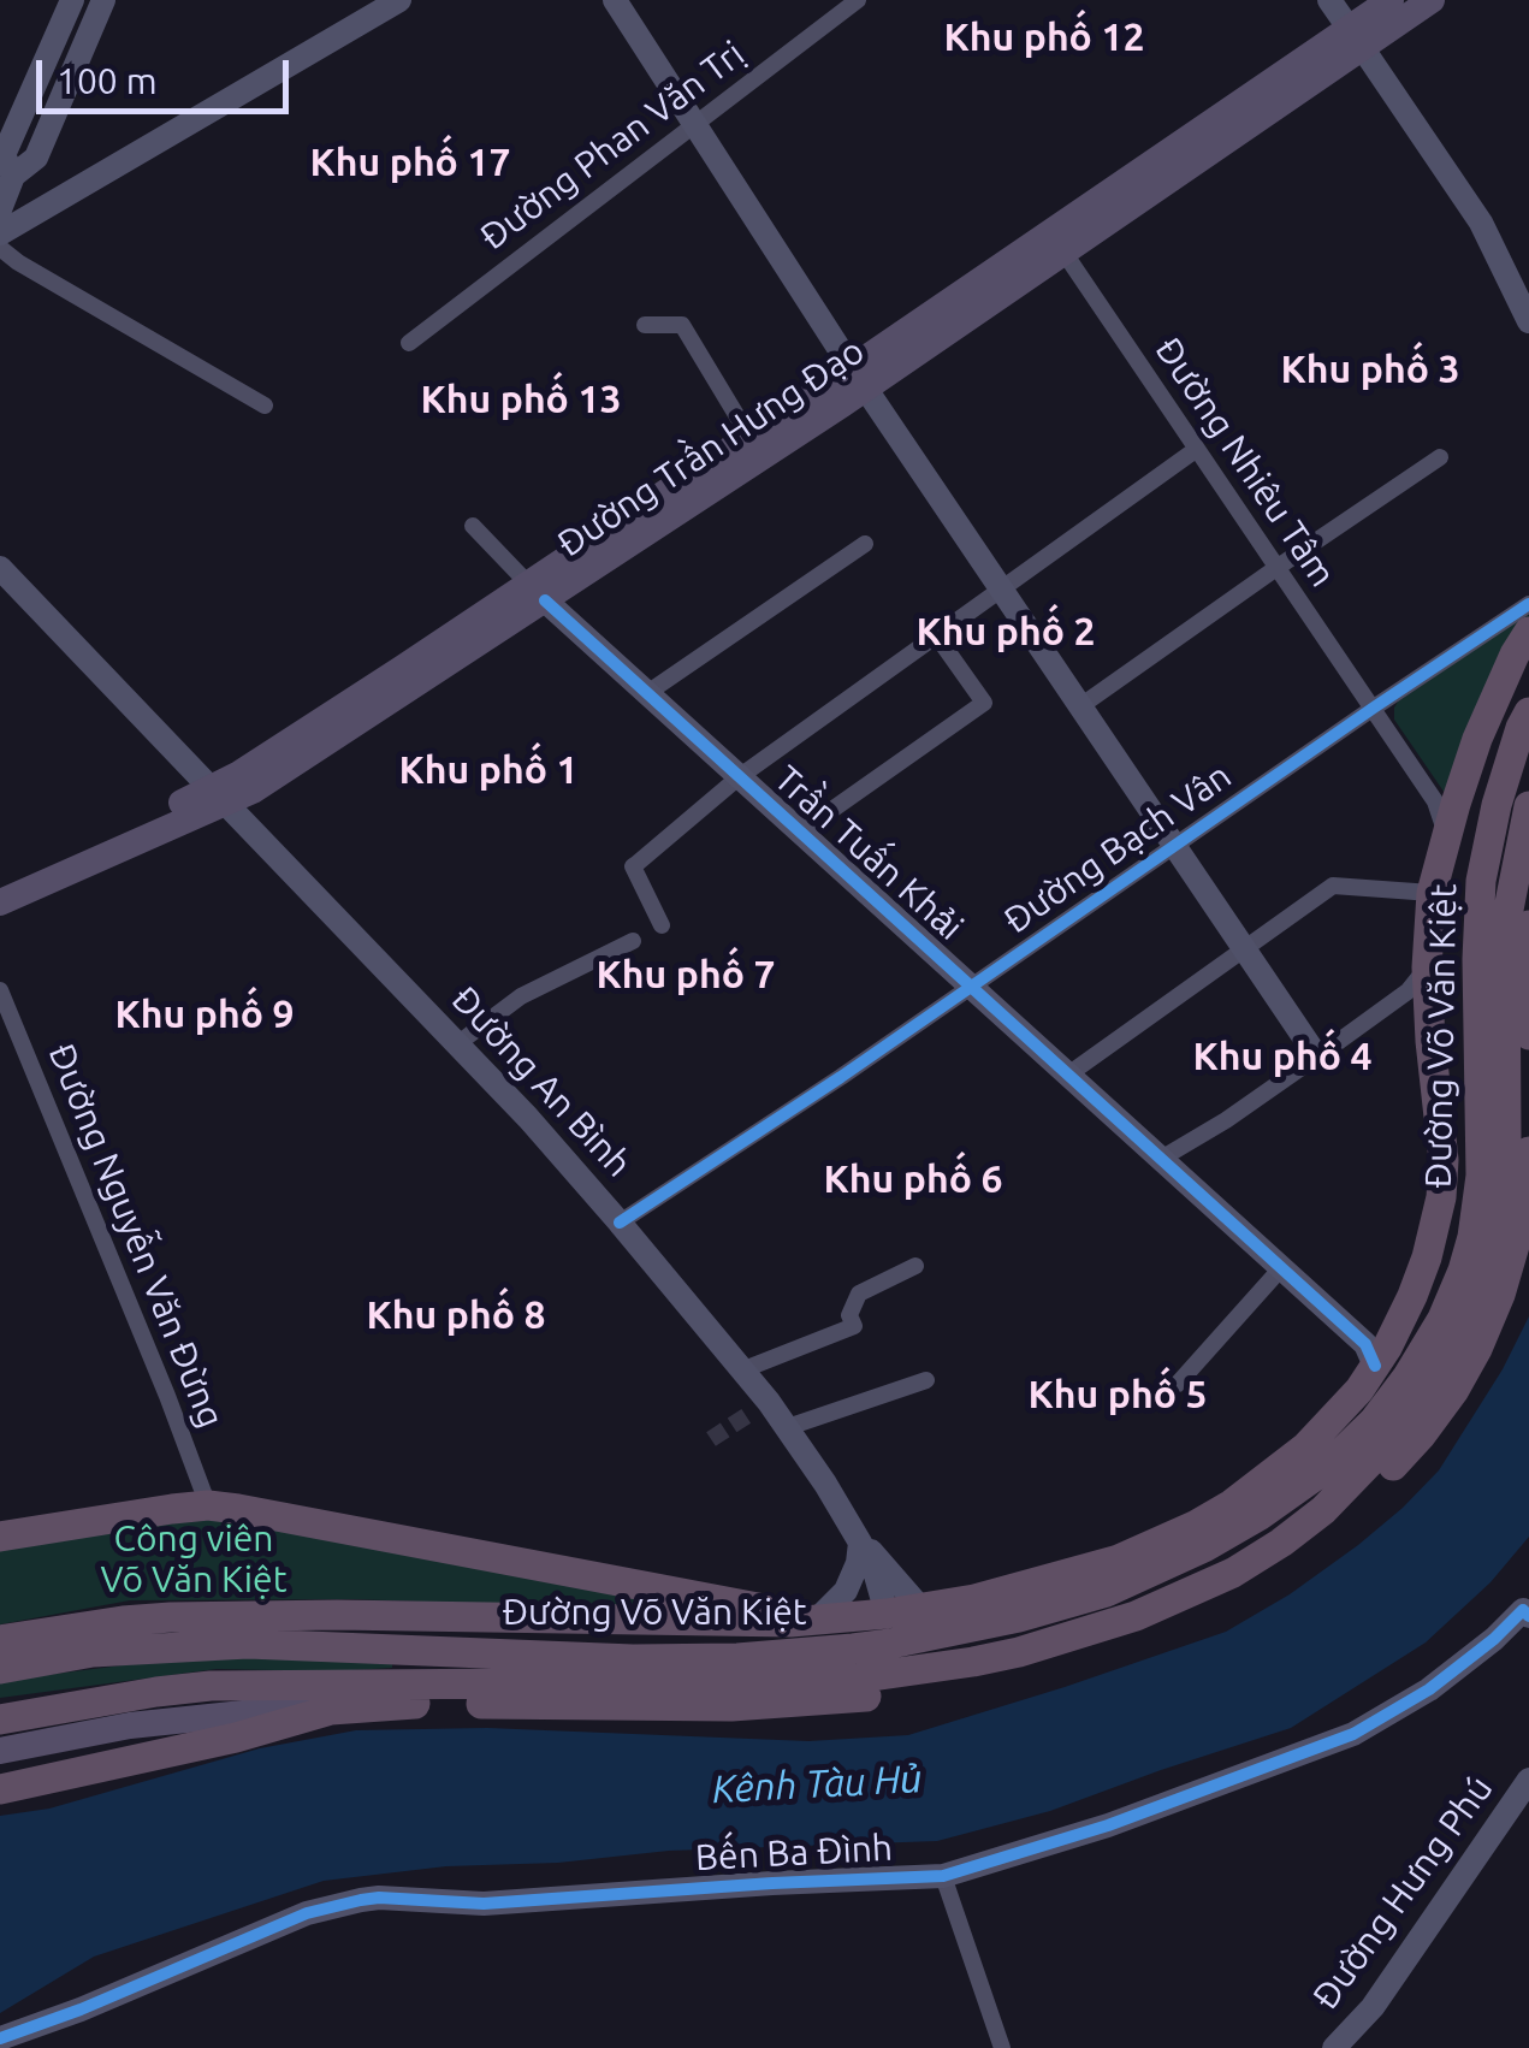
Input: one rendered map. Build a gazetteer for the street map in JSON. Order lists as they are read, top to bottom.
{
  "streets": {
    "highway": ["Đường Võ Văn Kiệt"],
    "main road": ["Đường Trần Hưng Đạo"],
    "street": [
      "Đường Phan Văn Trị",
      "Đường Nhiêu Tâm",
      "Đường Bạch Vân",
      "Trần Tuấn Khải",
      "Đường An Bình",
      "Đường Nguyễn Văn Đừng",
      "Bến Ba Đình",
      "Đường Hưng Phú"
    ]
  },
  "crossings": [
    ["Đường Trần Hưng Đạo", "Đường Nhiêu Tâm"],
    ["Đường Trần Hưng Đạo", "Trần Tuấn Khải"],
    ["Đường Trần Hưng Đạo", "Đường An Bình"],
    ["Đường Nhiêu Tâm", "Đường Bạch Vân"],
    ["Đường Nhiêu Tâm", "Đường Võ Văn Kiệt"],
    ["Đường Bạch Vân", "Trần Tuấn Khải"],
    ["Đường Bạch Vân", "Đường An Bình"],
    ["Trần Tuấn Khải", "Đường Võ Văn Kiệt"],
    ["Đường Võ Văn Kiệt", "Đường An Bình"],
    ["Đường Võ Văn Kiệt", "Đường Nguyễn Văn Đừng"]
  ],
  "districts": [
    "Khu phố 12",
    "Khu phố 17",
    "Khu phố 3",
    "Khu phố 13",
    "Khu phố 2",
    "Khu phố 1",
    "Khu phố 7",
    "Khu phố 9",
    "Khu phố 4",
    "Khu phố 6",
    "Khu phố 8",
    "Khu phố 5"
  ],
  "water": ["Kênh Tàu Hủ"],
  "parks": ["Công viên Võ Văn Kiệt"],
  "scale_bar": "100 m"
}
